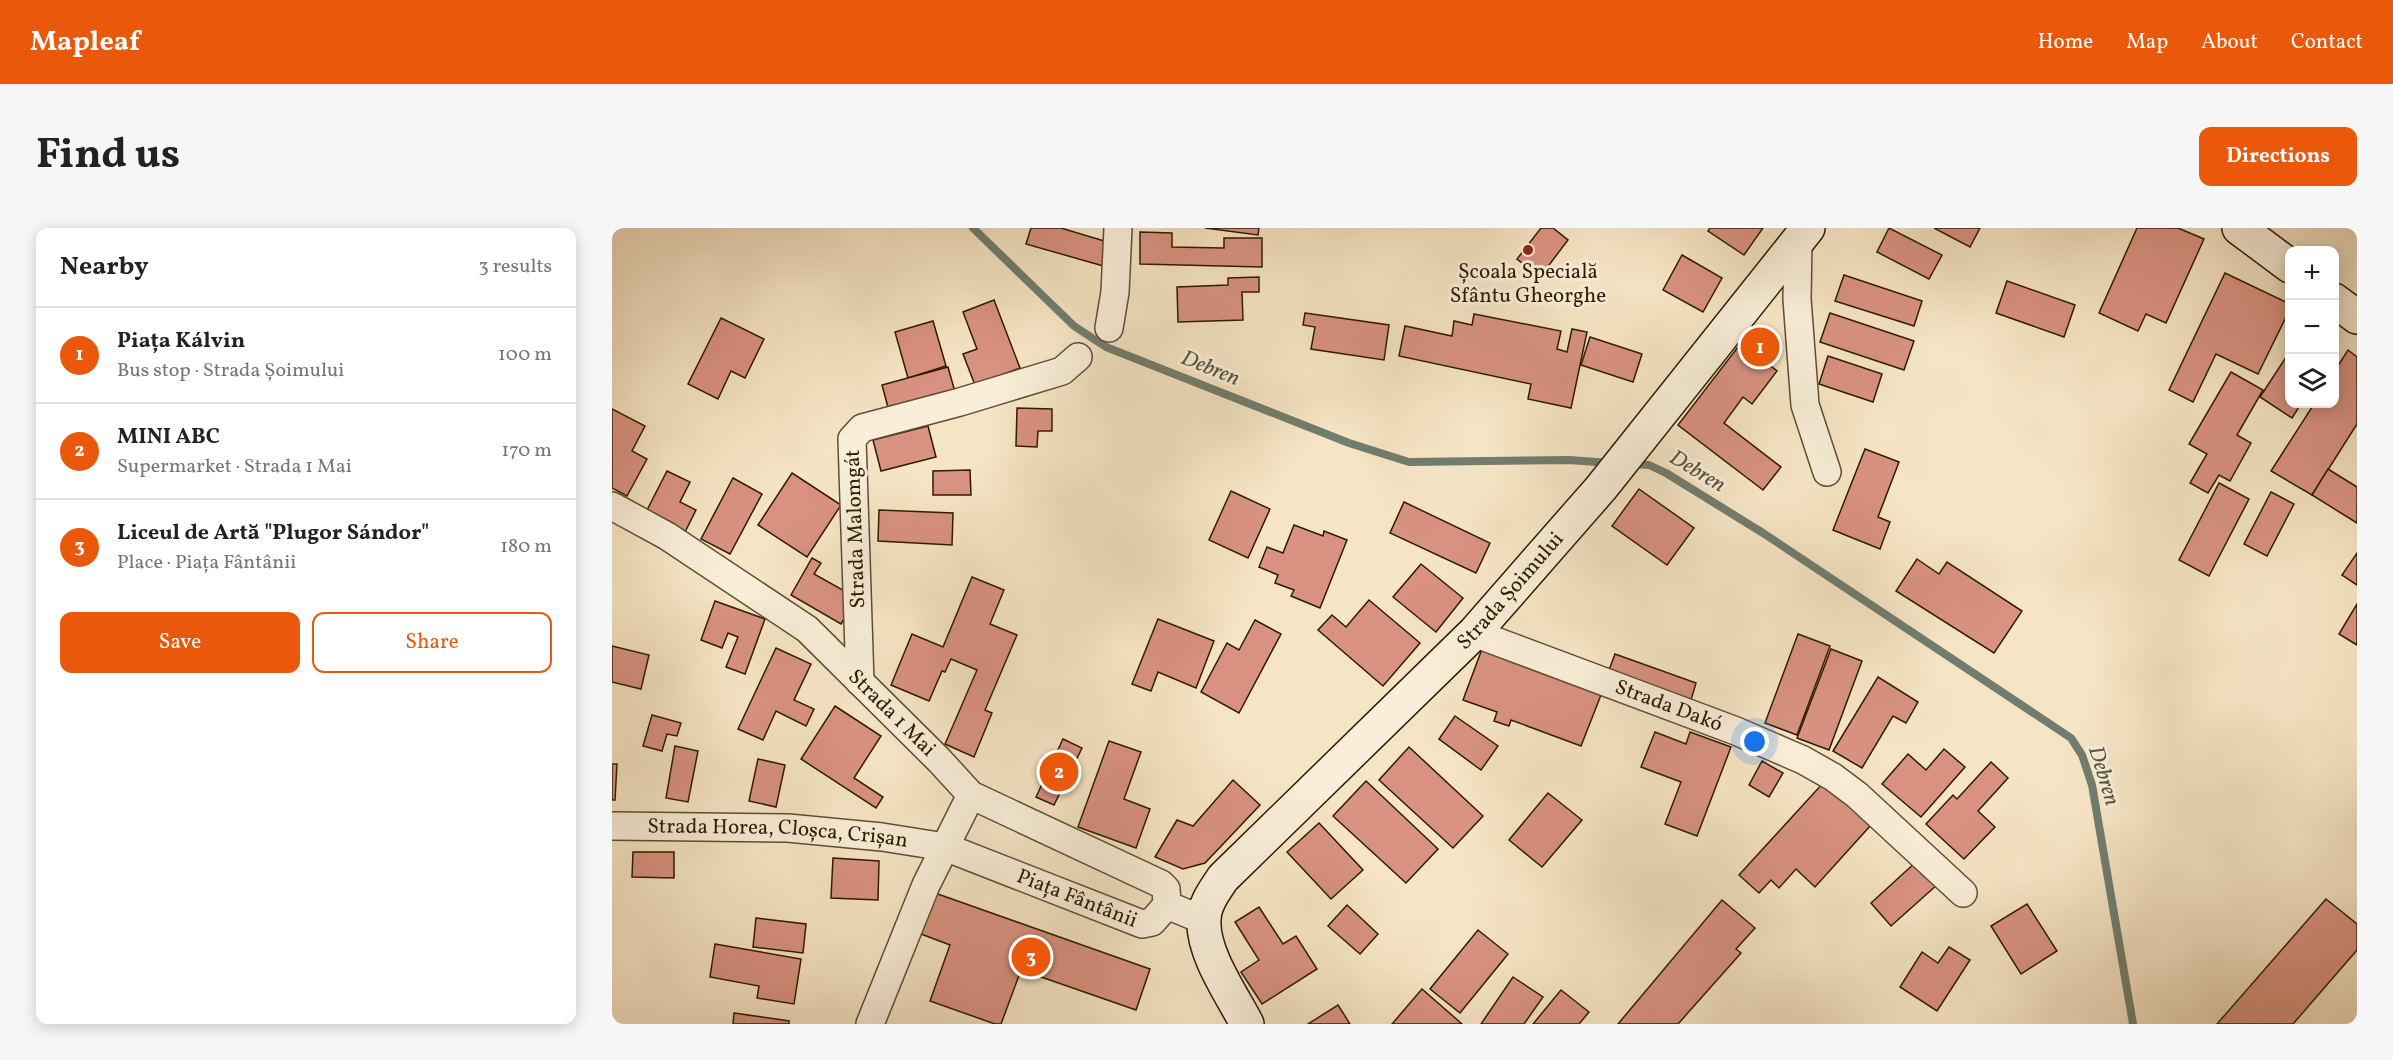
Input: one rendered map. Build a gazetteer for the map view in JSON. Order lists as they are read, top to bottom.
{
  "streets": {
    "main road": ["Strada Șoimului"],
    "street": [
      "Strada Malomgát",
      "Strada Dakó",
      "Strada 1 Mai",
      "Strada Horea, Cloșca, Crișan",
      "Piața Fântânii"
    ]
  },
  "crossings": [
    ["Strada Malomgát", "Strada 1 Mai"],
    ["Strada Șoimului", "Strada Dakó"],
    ["Strada Șoimului", "Piața Fântânii"],
    ["Strada 1 Mai", "Piața Fântânii"],
    ["Strada Horea, Cloșca, Crișan", "Piața Fântânii"]
  ],
  "water": ["Debren"],
  "places": ["Școala Specială Sfântu Gheorghe"],
  "page": {
    "header": "Mapleaf",
    "nav": [
      "Home",
      "Map",
      "About",
      "Contact"
    ],
    "title": "Find us",
    "buttons": [
      "Directions",
      ["Save", "Share"]
    ],
    "heading": ["Nearby", "3 results"],
    "map_buttons": ["+", "−"],
    "list": [
      {
        "mark": "1",
        "name": "Piața Kálvin",
        "note": "Bus stop · Strada Șoimului",
        "value": "100 m"
      },
      {
        "mark": "2",
        "name": "MINI ABC",
        "note": "Supermarket · Strada 1 Mai",
        "value": "170 m"
      },
      {
        "mark": "3",
        "name": "Liceul de Artă \"Plugor Sándor\"",
        "note": "Place · Piața Fântânii",
        "value": "180 m"
      }
    ],
    "pins": ["1", "2", "3"]
  }
}
